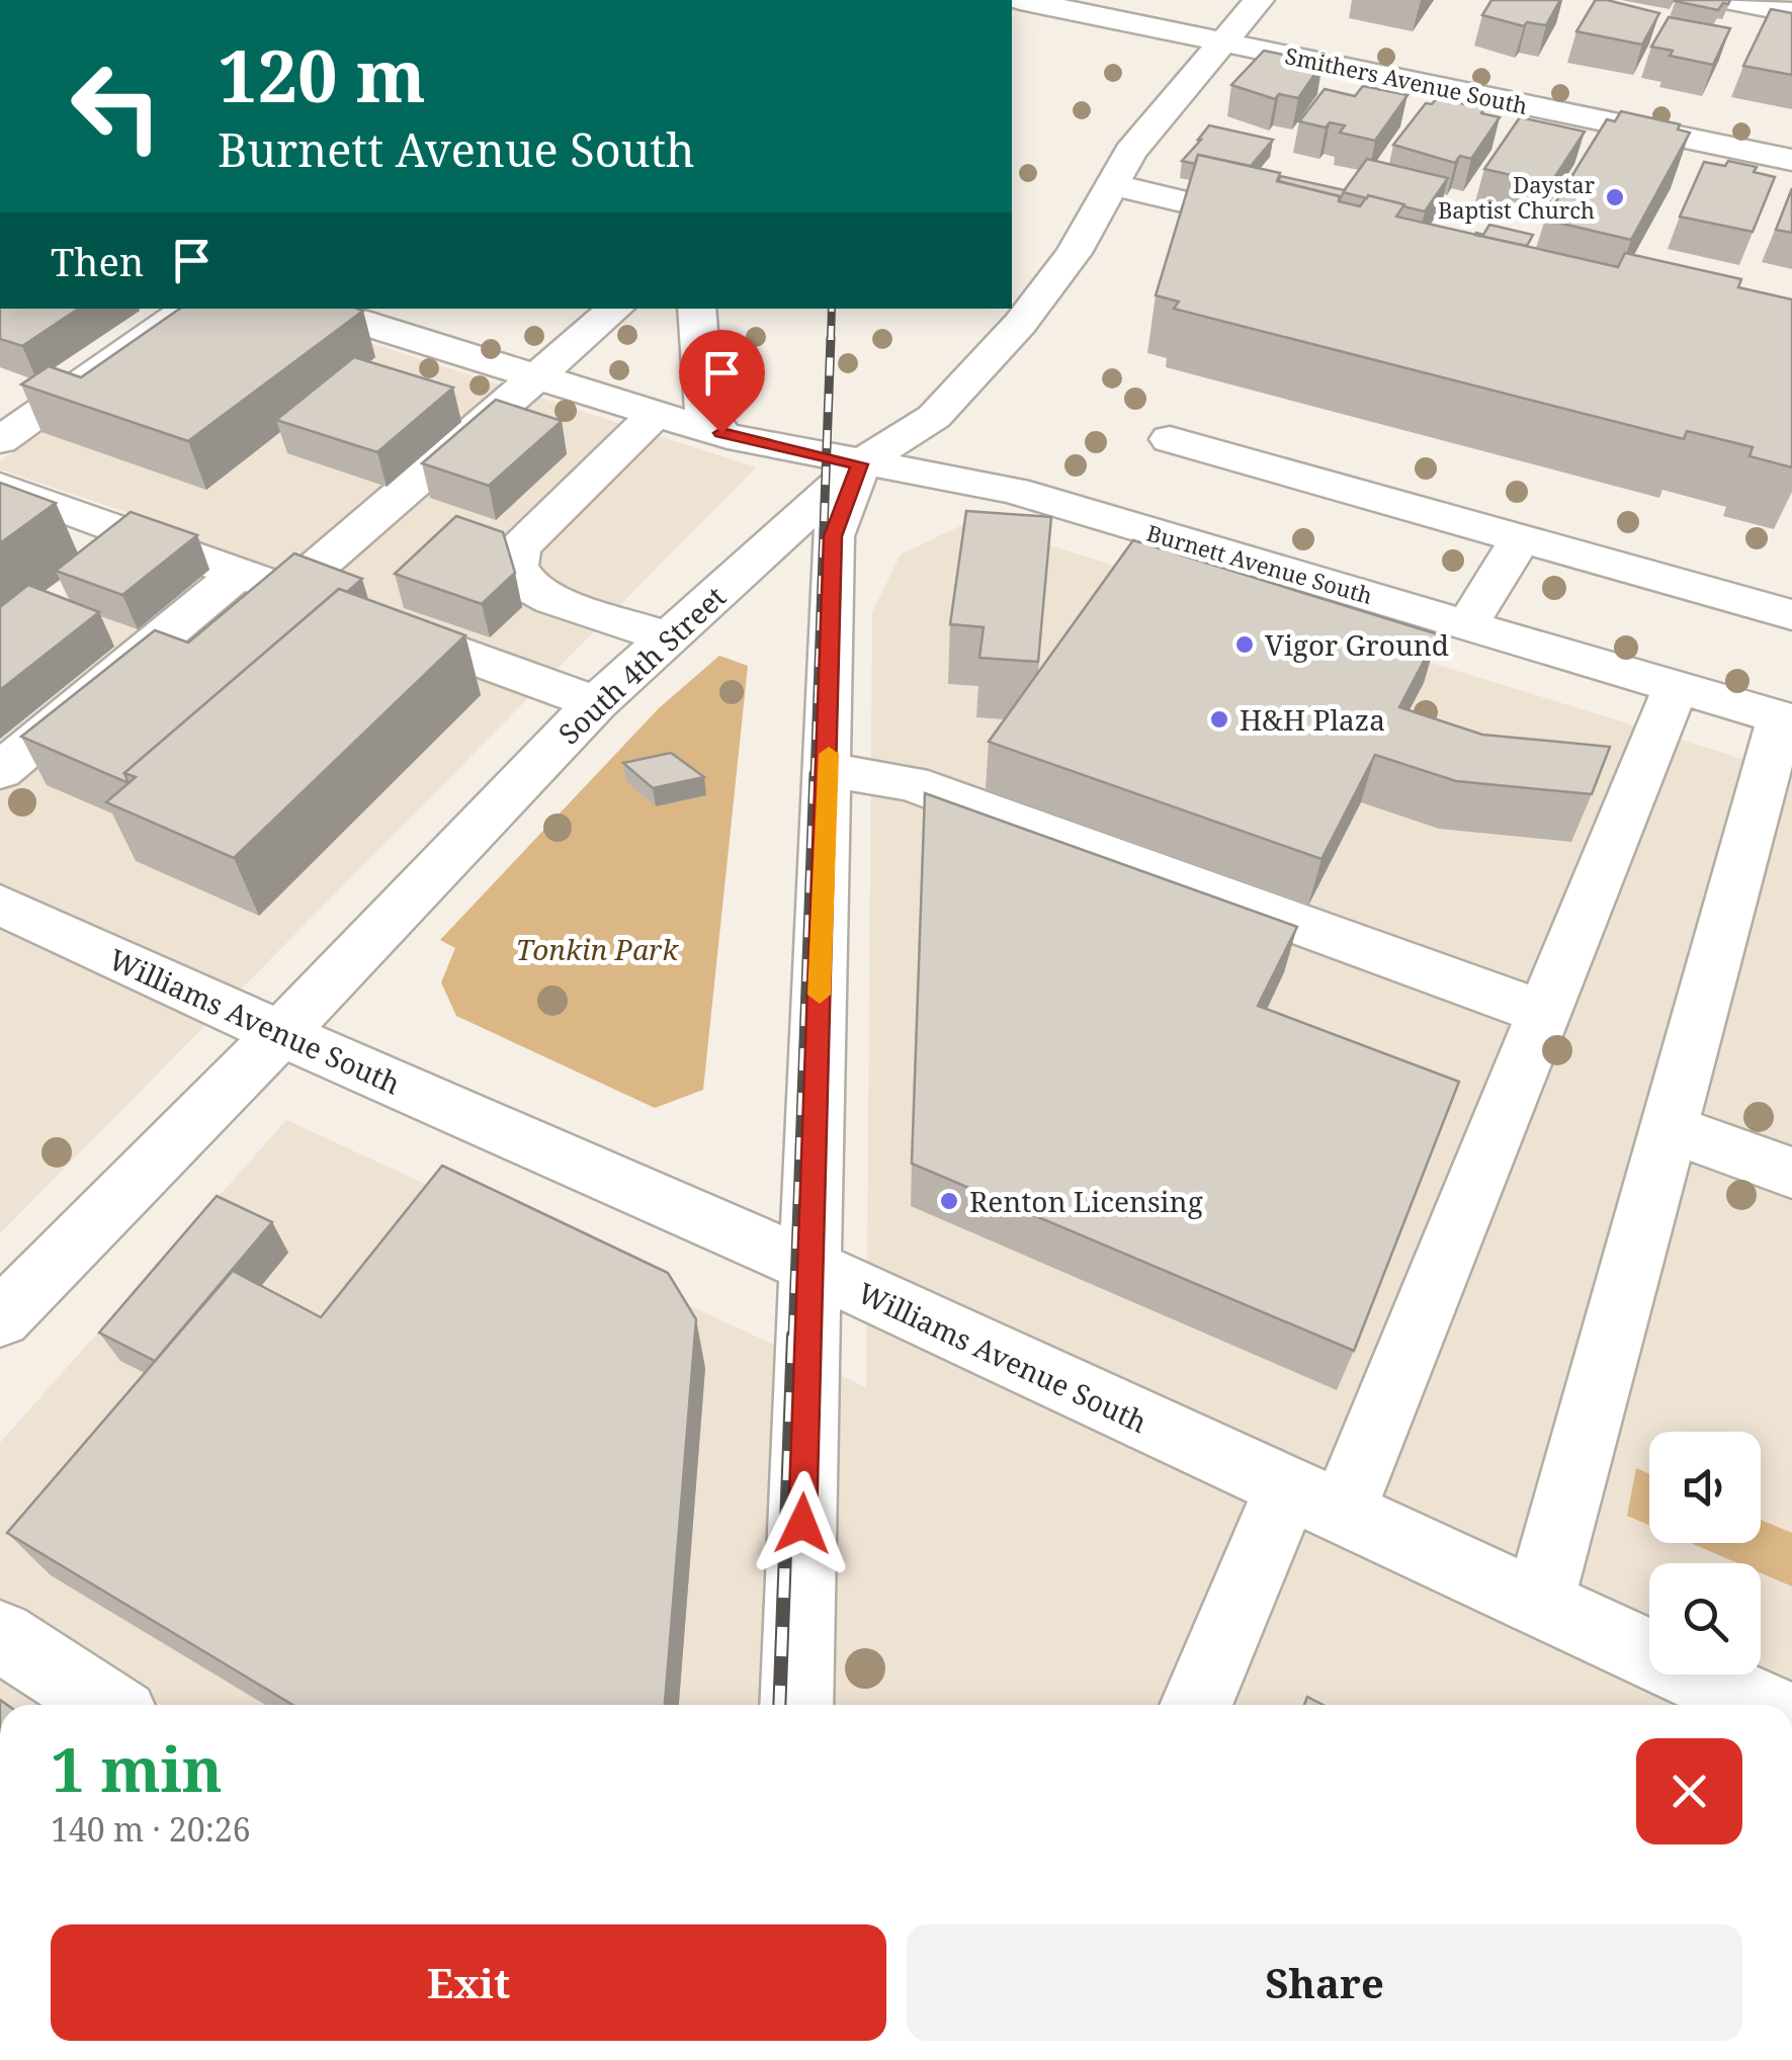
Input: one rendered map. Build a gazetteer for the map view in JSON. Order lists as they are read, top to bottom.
{
  "streets": {
    "street": [
      "Smithers Avenue South",
      "Burnett Avenue South",
      "South 4th Street",
      "Williams Avenue South"
    ]
  },
  "crossings": [
    ["Smithers Avenue South", "South 4th Street"],
    ["Burnett Avenue South", "South 4th Street"],
    ["South 4th Street", "Williams Avenue South"]
  ],
  "parks": ["Tonkin Park"],
  "places": [
    "Daystar Baptist Church",
    "Vigor Ground",
    "H&H Plaza",
    "Renton Licensing"
  ],
  "page": {
    "turn": ["120 m", "Burnett Avenue South"],
    "then": "Then",
    "heading": ["1 min", "140 m · 20:26"],
    "buttons": ["Exit", "Share"]
  }
}
